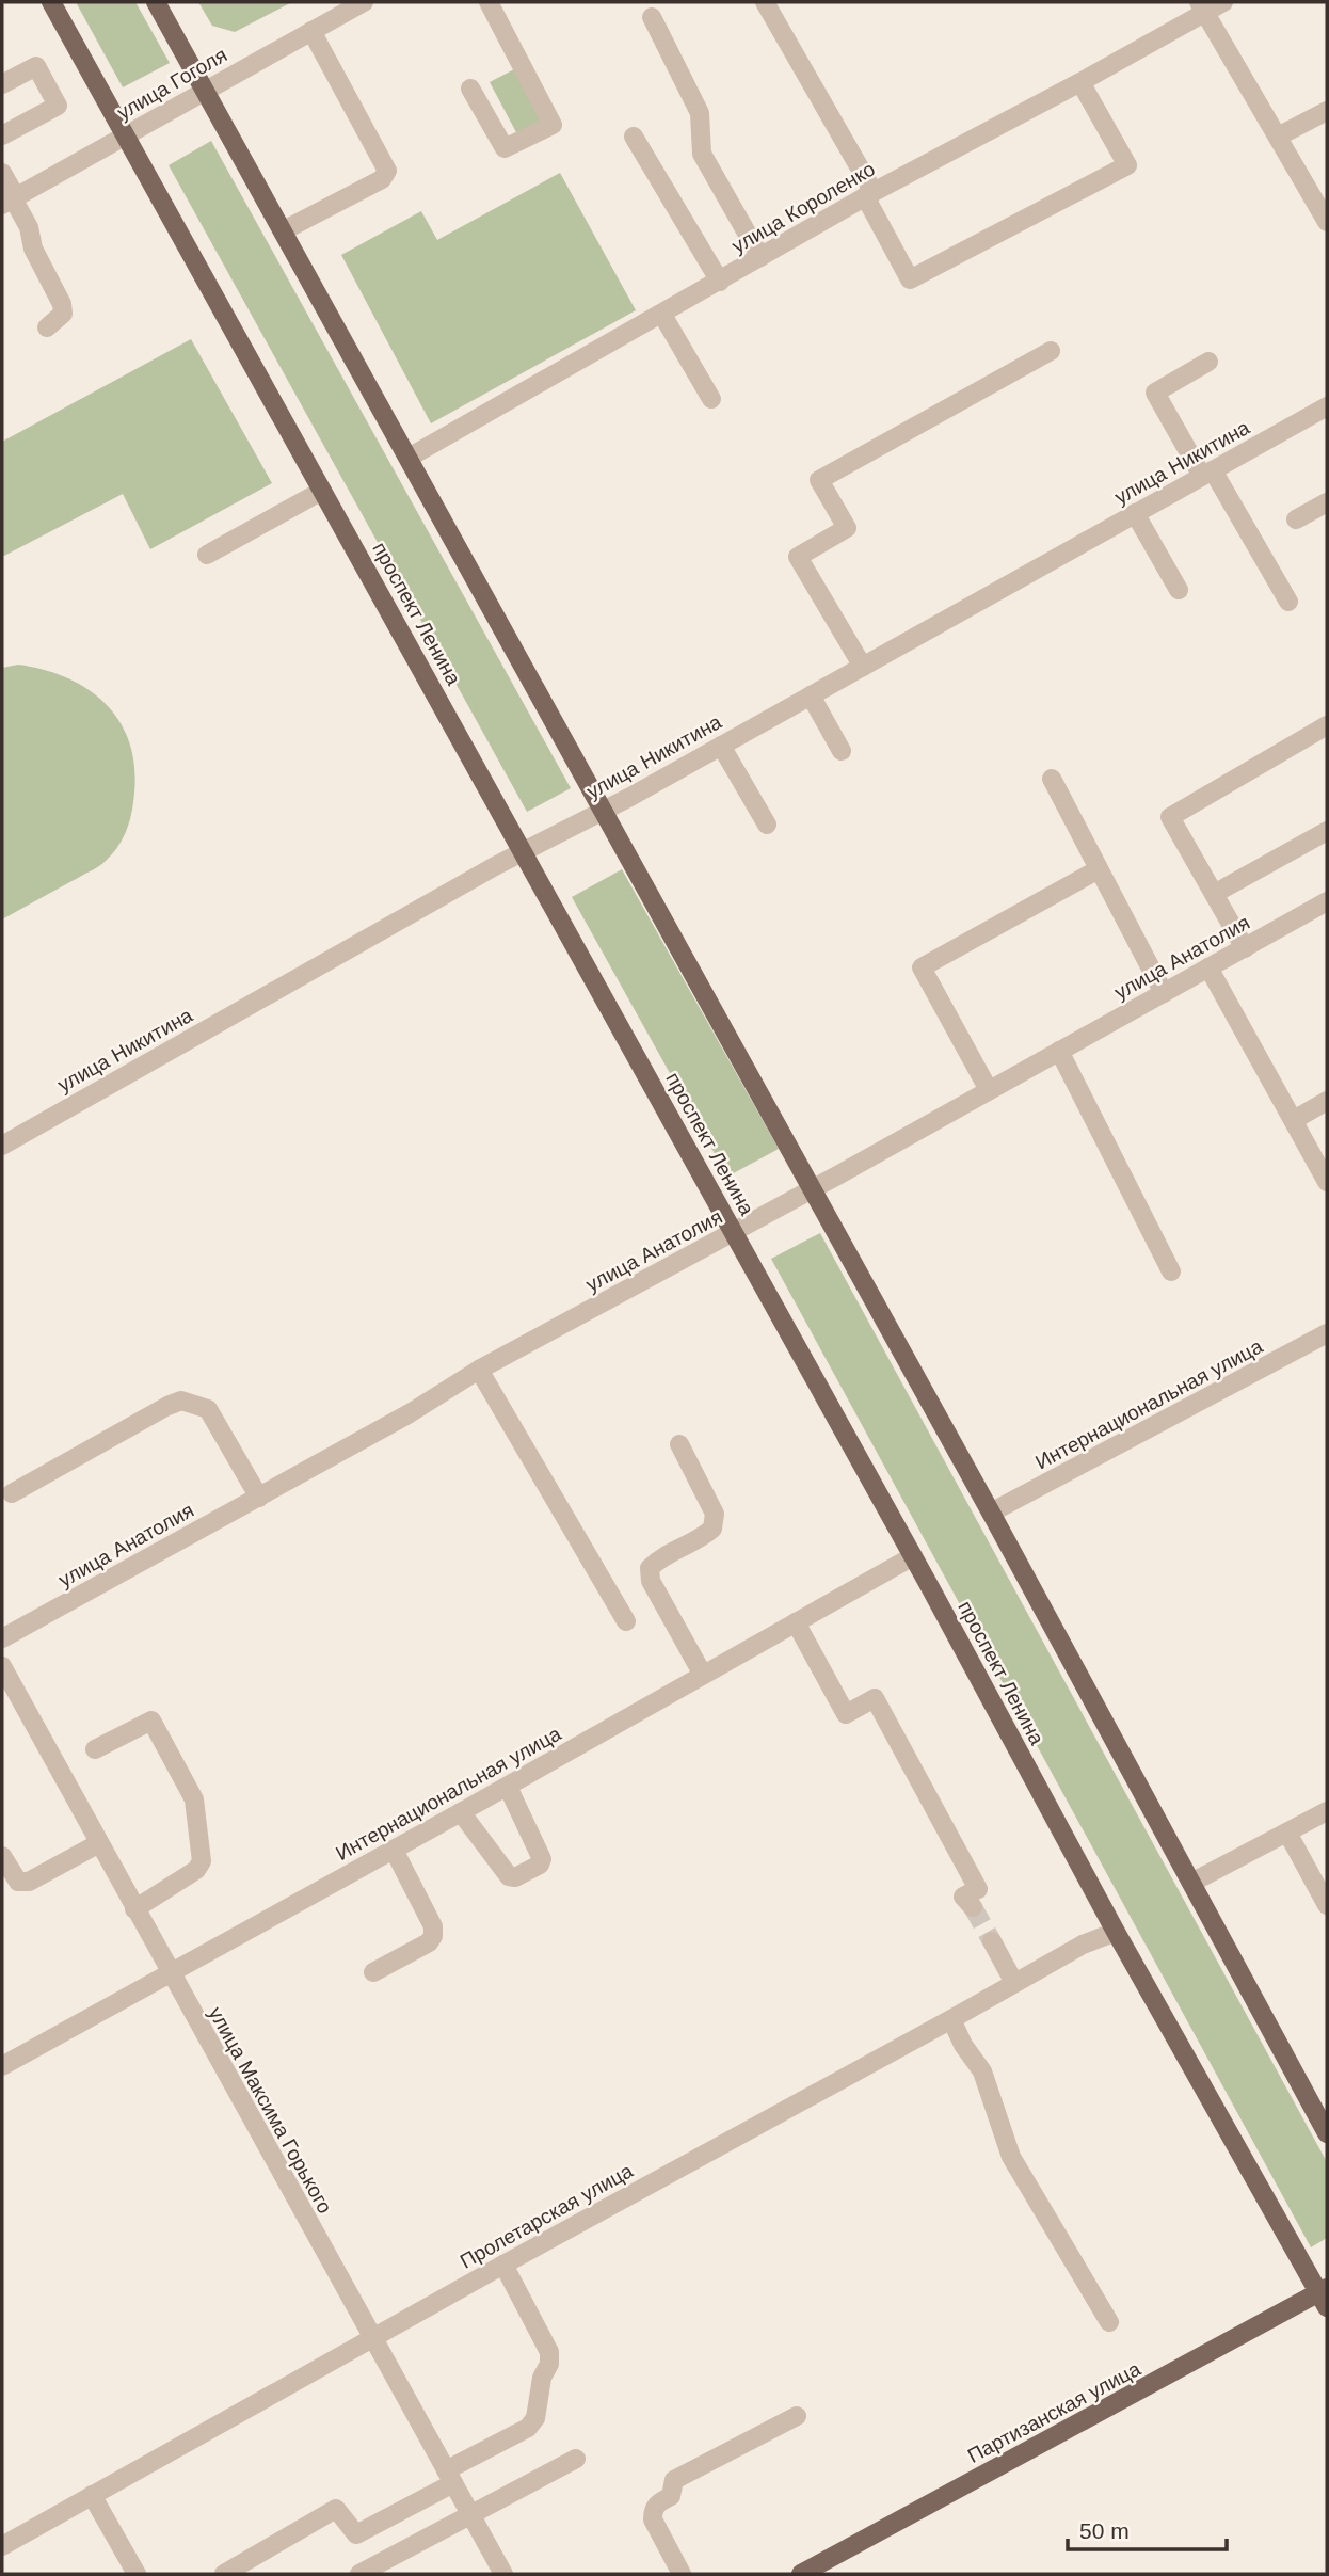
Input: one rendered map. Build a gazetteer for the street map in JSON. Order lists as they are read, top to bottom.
{
  "streets": {
    "main road": ["проспект Ленина", "Партизанская улица"],
    "street": [
      "улица Гоголя",
      "улица Короленко",
      "улица Никитина",
      "улица Анатолия",
      "Интернациональная улица",
      "улица Максима Горького",
      "Пролетарская улица"
    ]
  },
  "crossings": [
    ["улица Гоголя", "проспект Ленина"],
    ["улица Никитина", "проспект Ленина"],
    ["проспект Ленина", "улица Анатолия"],
    ["проспект Ленина", "Интернациональная улица"],
    ["проспект Ленина", "Пролетарская улица"],
    ["проспект Ленина", "Партизанская улица"],
    ["Интернациональная улица", "улица Максима Горького"],
    ["улица Максима Горького", "Пролетарская улица"]
  ],
  "scale_bar": "50 m"
}
